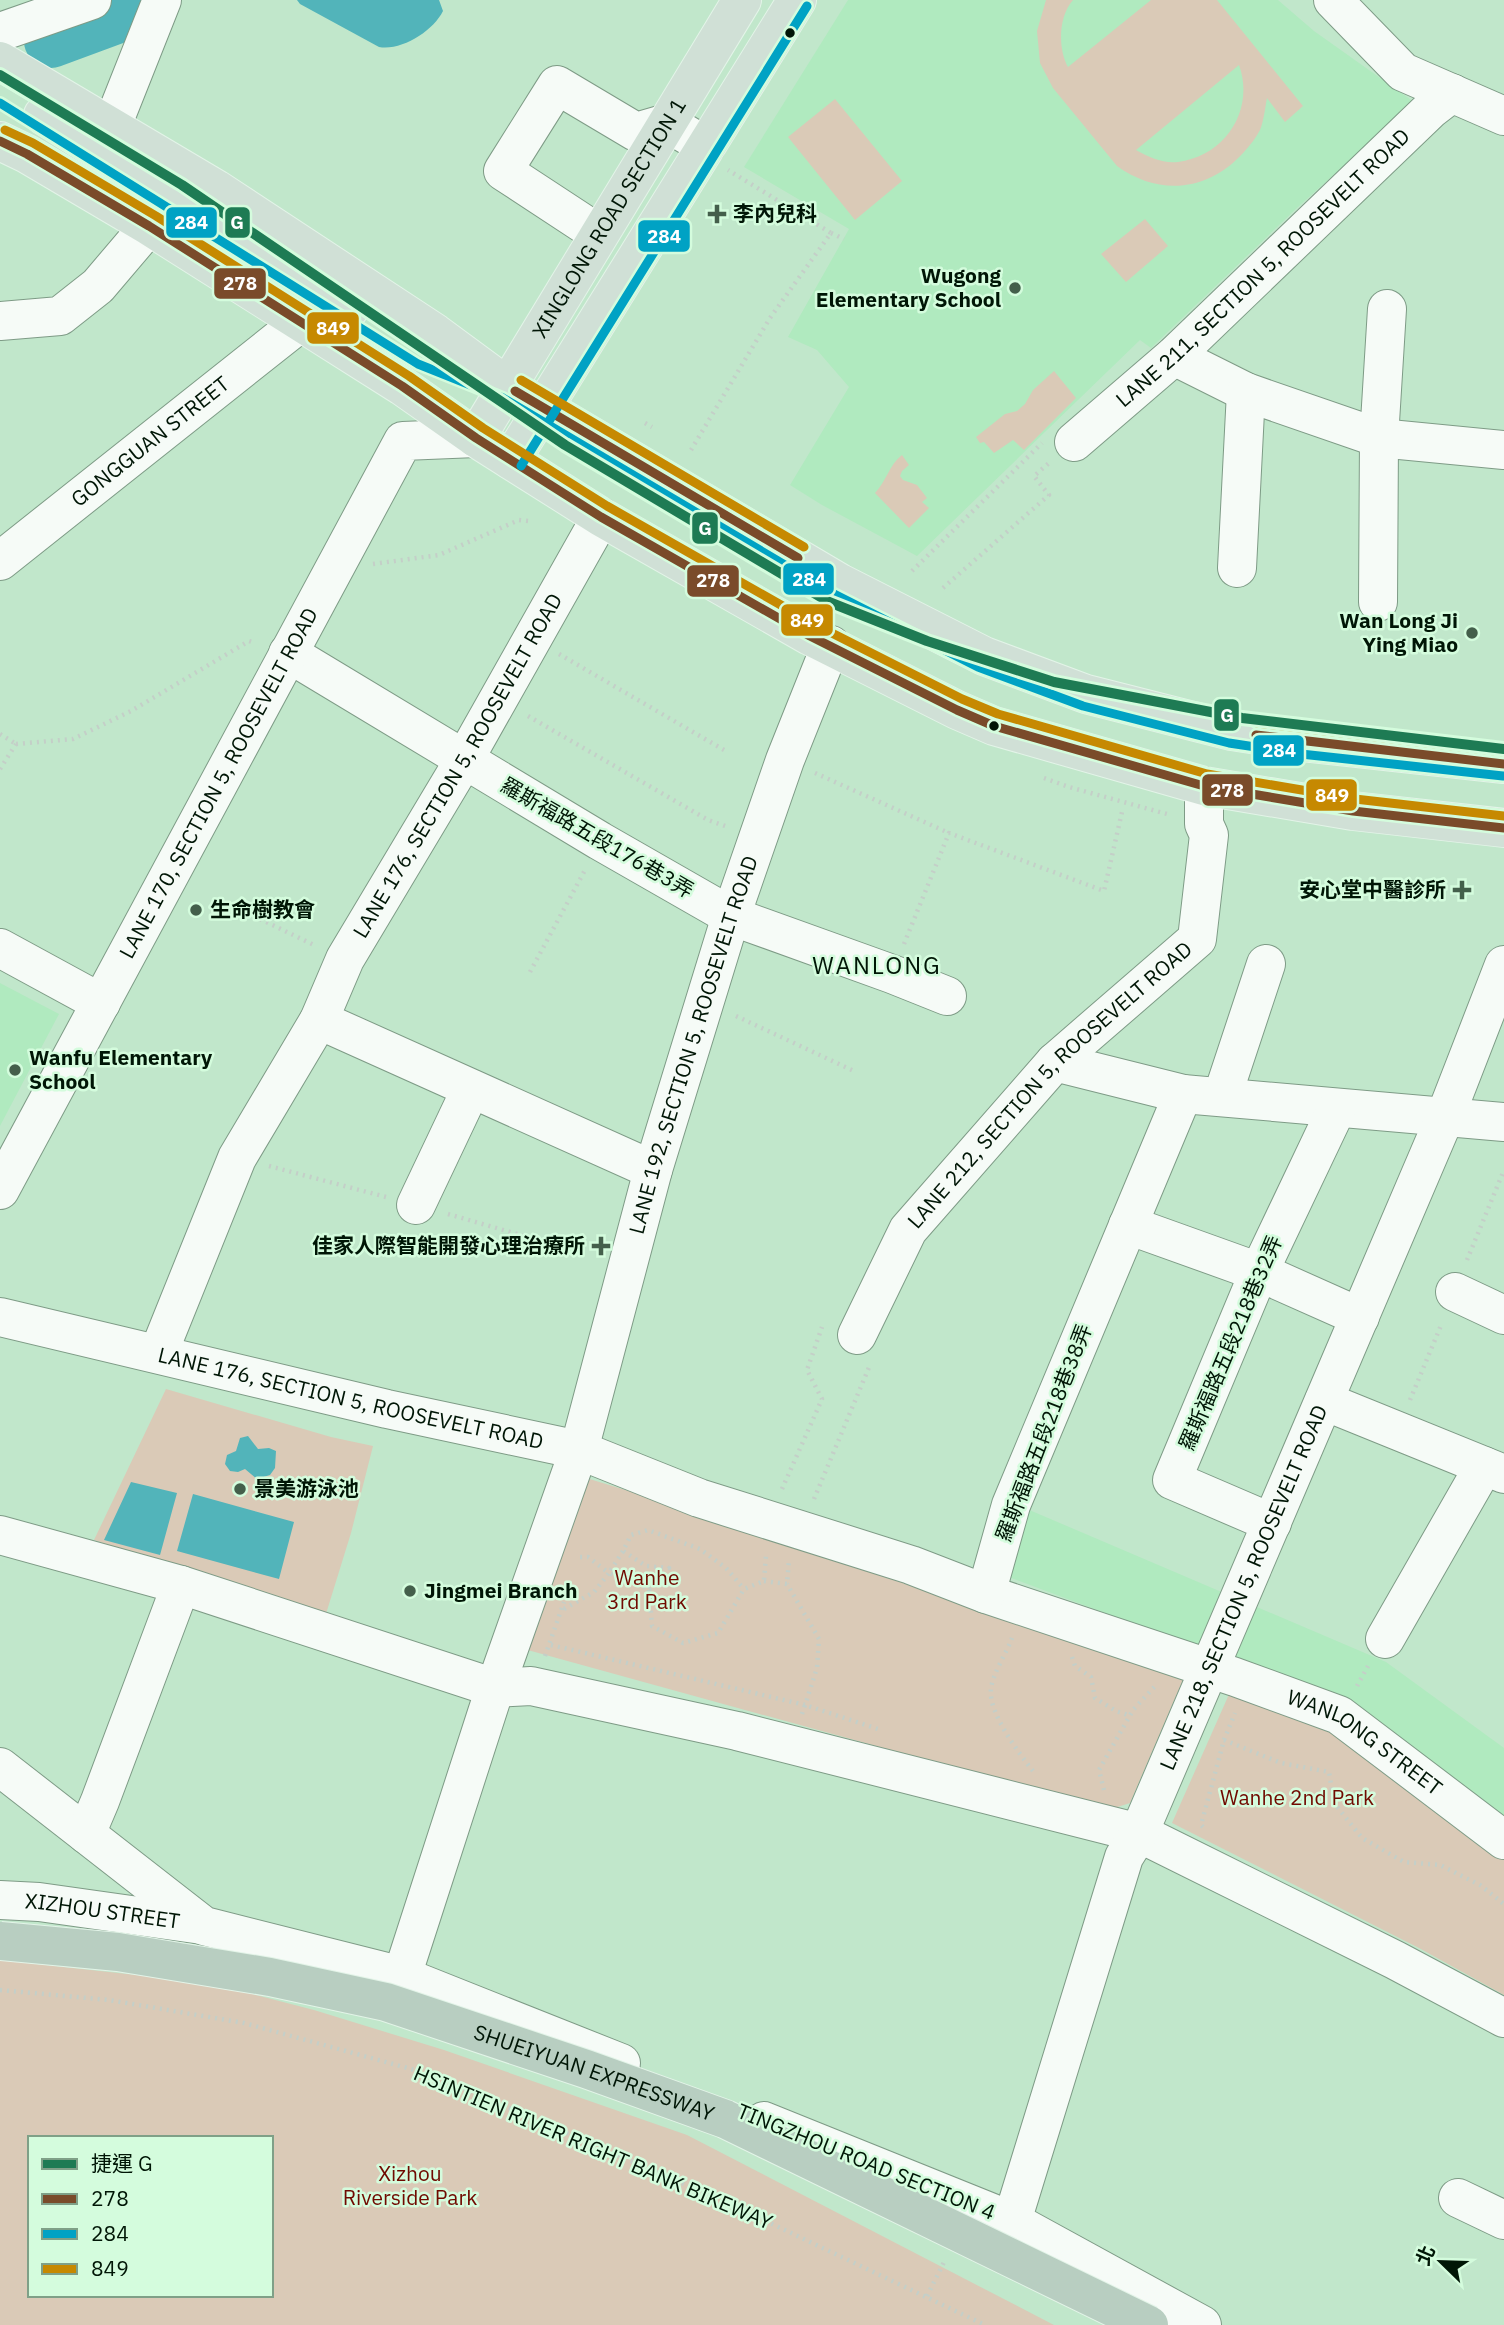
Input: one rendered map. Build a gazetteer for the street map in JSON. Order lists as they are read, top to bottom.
{
  "streets": {
    "highway": ["SHUEIYUAN EXPRESSWAY"],
    "main road": ["XINGLONG ROAD SECTION 1"],
    "street": [
      "LANE 211, SECTION 5, ROOSEVELT ROAD",
      "GONGGUAN STREET",
      "LANE 176, SECTION 5, ROOSEVELT ROAD",
      "LANE 170, SECTION 5, ROOSEVELT ROAD",
      "羅斯福路五段176巷3弄",
      "LANE 192, SECTION 5, ROOSEVELT ROAD",
      "LANE 212, SECTION 5, ROOSEVELT ROAD",
      "羅斯福路五段218巷32弄",
      "羅斯福路五段218巷38弄",
      "LANE 218, SECTION 5, ROOSEVELT ROAD",
      "WANLONG STREET",
      "XIZHOU STREET",
      "TINGZHOU ROAD SECTION 4"
    ],
    "path": ["HSINTIEN RIVER RIGHT BANK BIKEWAY"]
  },
  "crossings": [
    ["XINGLONG ROAD SECTION 1", "LANE 170, SECTION 5, ROOSEVELT ROAD"],
    ["LANE 176, SECTION 5, ROOSEVELT ROAD", "羅斯福路五段176巷3弄"],
    ["LANE 176, SECTION 5, ROOSEVELT ROAD", "LANE 192, SECTION 5, ROOSEVELT ROAD"],
    ["LANE 170, SECTION 5, ROOSEVELT ROAD", "羅斯福路五段176巷3弄"],
    ["羅斯福路五段176巷3弄", "LANE 192, SECTION 5, ROOSEVELT ROAD"],
    ["LANE 192, SECTION 5, ROOSEVELT ROAD", "TINGZHOU ROAD SECTION 4"],
    ["羅斯福路五段218巷32弄", "LANE 218, SECTION 5, ROOSEVELT ROAD"],
    ["LANE 218, SECTION 5, ROOSEVELT ROAD", "WANLONG STREET"],
    ["LANE 218, SECTION 5, ROOSEVELT ROAD", "TINGZHOU ROAD SECTION 4"],
    ["XIZHOU STREET", "TINGZHOU ROAD SECTION 4"]
  ],
  "districts": ["WANLONG"],
  "parks": ["Wanhe 3rd Park", "Wanhe 2nd Park", "Xizhou Riverside Park"],
  "places": {
    "health": ["李內兒科", "安心堂中醫診所", "佳家人際智能開發心理治療所"],
    "other": [
      "Wugong Elementary School",
      "Wan Long Ji Ying Miao",
      "生命樹教會",
      "Wanfu Elementary School",
      "景美游泳池",
      "Jingmei Branch"
    ]
  },
  "lines": [
    "transit line 284",
    "metro line G",
    "transit line 849",
    "transit line 278"
  ],
  "legend": [
    "捷運 G",
    "278",
    "284",
    "849"
  ],
  "north": "top left"
}
